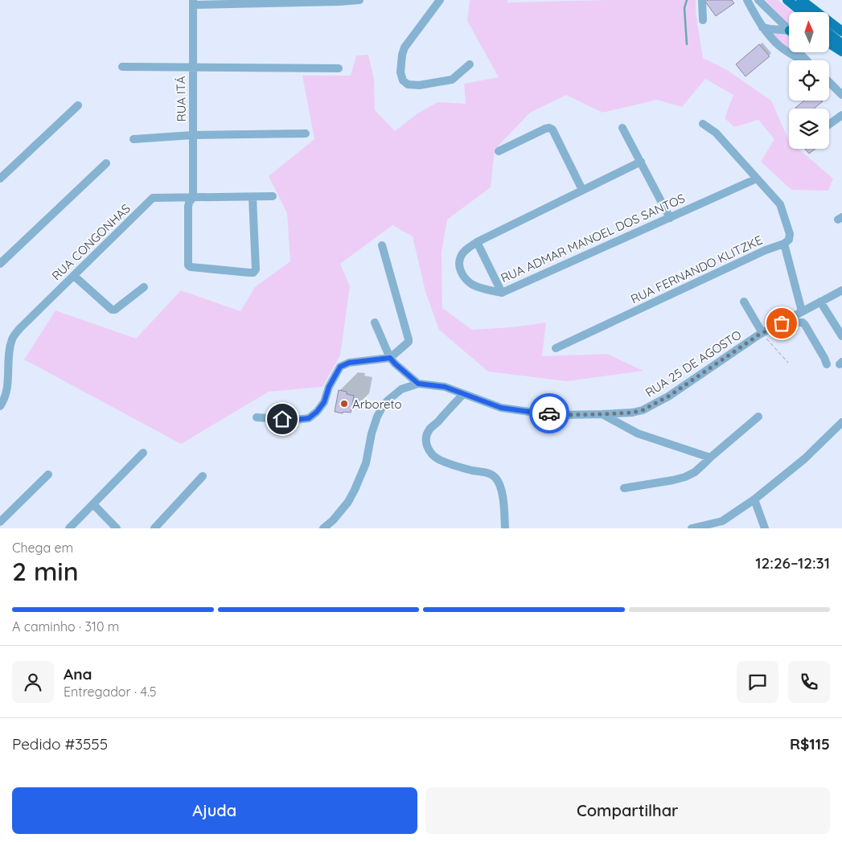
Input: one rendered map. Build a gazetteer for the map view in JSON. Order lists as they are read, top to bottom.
{
  "streets": {
    "street": [
      "RUA ITÁ",
      "RUA ADMAR MANOEL DOS SANTOS",
      "RUA CONGONHAS",
      "RUA FERNANDO KLITZKE",
      "RUA 25 DE AGOSTO"
    ]
  },
  "crossings": [
    ["RUA ITÁ", "RUA CONGONHAS"]
  ],
  "places": ["Arboreto"],
  "north": "top",
  "page": {
    "heading": ["2 min", "Chega em", "12:26–12:31"],
    "panel": [
      "Ana",
      "Entregador · 4.5",
      "Pedido #3555",
      "R$115"
    ],
    "bar": "A caminho · 310 m",
    "buttons": ["Ajuda", "Compartilhar"]
  }
}
